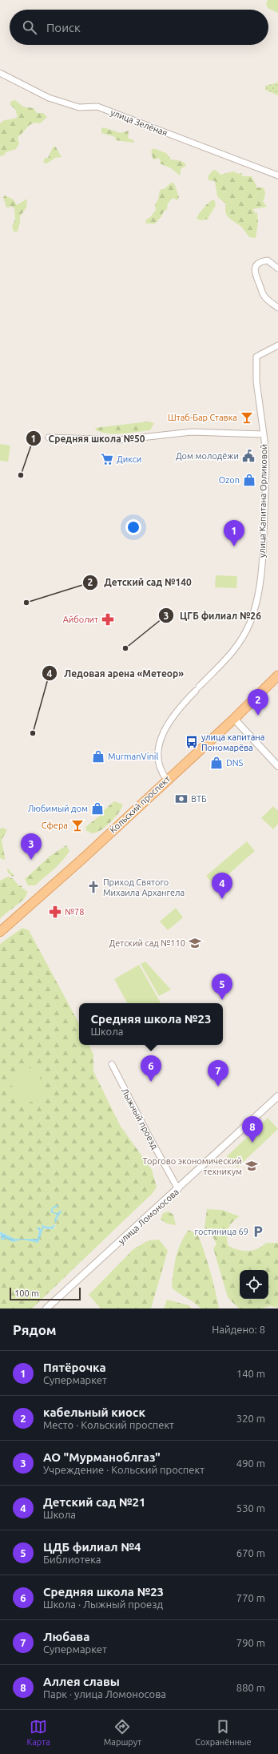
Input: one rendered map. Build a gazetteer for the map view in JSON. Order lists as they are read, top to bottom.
{
  "streets": {
    "main road": ["Кольский проспект"],
    "street": [
      "улица Зелёная",
      "улица Капитана Орликовой",
      "Лыжный проезд",
      "улица Ломоносова"
    ]
  },
  "crossings": [
    ["улица Капитана Орликовой", "Кольский проспект"],
    ["Лыжный проезд", "улица Ломоносова"]
  ],
  "places": {
    "bar": ["Штаб-Бар Ставка", "Сфера"],
    "public building": ["Дом молодёжи"],
    "supermarket": ["Дикси"],
    "other": [
      "Средняя школа №50",
      "Детский сад №140",
      "ЦГБ филиал №26",
      "Ледовая арена «Метеор»"
    ],
    "shop": [
      "Ozon",
      "MurmanVinil",
      "DNS",
      "Любимый дом"
    ],
    "pharmacy": ["Айболит", "№78"],
    "bus stop": ["улица капитана Пономарёва"],
    "bank": ["ВТБ"],
    "church": ["Приход Святого Михаила Архангела"],
    "school or university": ["Детский сад №110", "Торгово экономический техникум"],
    "parking": ["гостиница 69"]
  },
  "scale_bar": "100 m",
  "page": {
    "search": "Поиск",
    "pins": [
      "1",
      "2",
      "3",
      "4",
      "5",
      "6",
      "7",
      "8"
    ],
    "popup": ["Средняя школа №23", "Школа"],
    "scale": "100 m",
    "heading": ["Рядом", "Найдено: 8"],
    "list": [
      {
        "mark": "1",
        "name": "Пятёрочка",
        "note": "Супермаркет",
        "value": "140 m"
      },
      {
        "mark": "2",
        "name": "кабельный киоск",
        "note": "Место · Кольский проспект",
        "value": "320 m"
      },
      {
        "mark": "3",
        "name": "AO \"Мурманоблгаз\"",
        "note": "Учреждение · Кольский проспект",
        "value": "490 m"
      },
      {
        "mark": "4",
        "name": "Детский сад №21",
        "note": "Школа",
        "value": "530 m"
      },
      {
        "mark": "5",
        "name": "ЦДБ филиал №4",
        "note": "Библиотека",
        "value": "670 m"
      },
      {
        "mark": "6",
        "name": "Средняя школа №23",
        "note": "Школа · Лыжный проезд",
        "value": "770 m"
      },
      {
        "mark": "7",
        "name": "Любава",
        "note": "Супермаркет",
        "value": "790 m"
      },
      {
        "mark": "8",
        "name": "Аллея славы",
        "note": "Парк · улица Ломоносова",
        "value": "880 m"
      }
    ],
    "nav": ["Карта", "Маршрут", "Сохранённые"]
  }
}
